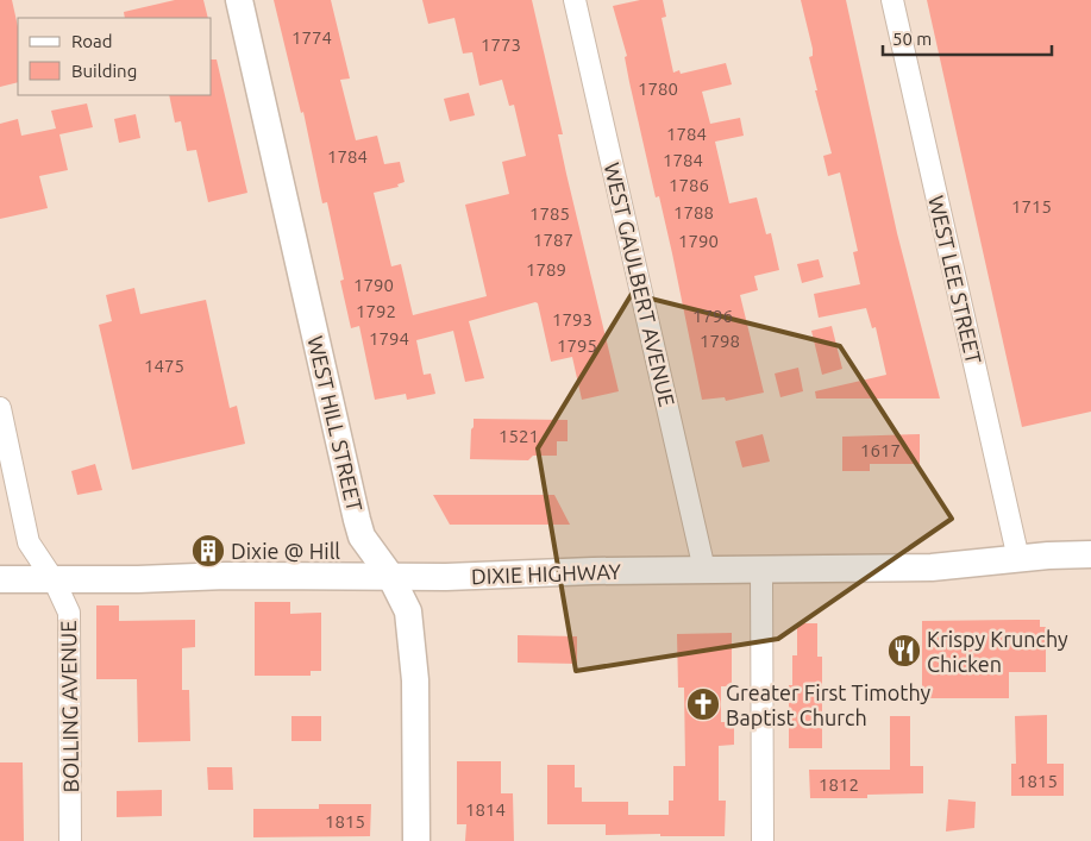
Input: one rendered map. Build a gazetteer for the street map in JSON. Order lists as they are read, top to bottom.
{
  "streets": {
    "street": [
      "WEST LEE STREET",
      "WEST GAULBERT AVENUE",
      "WEST HILL STREET",
      "DIXIE HIGHWAY",
      "BOLLING AVENUE"
    ]
  },
  "crossings": [
    ["WEST LEE STREET", "DIXIE HIGHWAY"],
    ["WEST GAULBERT AVENUE", "DIXIE HIGHWAY"],
    ["WEST HILL STREET", "DIXIE HIGHWAY"],
    ["DIXIE HIGHWAY", "BOLLING AVENUE"]
  ],
  "places": {
    "building": ["Dixie @ Hill"],
    "restaurant": ["Krispy Krunchy Chicken"],
    "church": ["Greater First Timothy Baptist Church"]
  },
  "house_numbers": [
    "1774",
    "1773",
    "1780",
    "1784",
    "1784",
    "1784",
    "1786",
    "1715",
    "1788",
    "1785",
    "1787",
    "1790",
    "1789",
    "1790",
    "1792",
    "1796",
    "1793",
    "1794",
    "1798",
    "1795",
    "1475",
    "1521",
    "1617",
    "1815",
    "1812",
    "1814",
    "1815"
  ],
  "legend": ["Road", "Building"],
  "scale_bar": "50 m"
}
